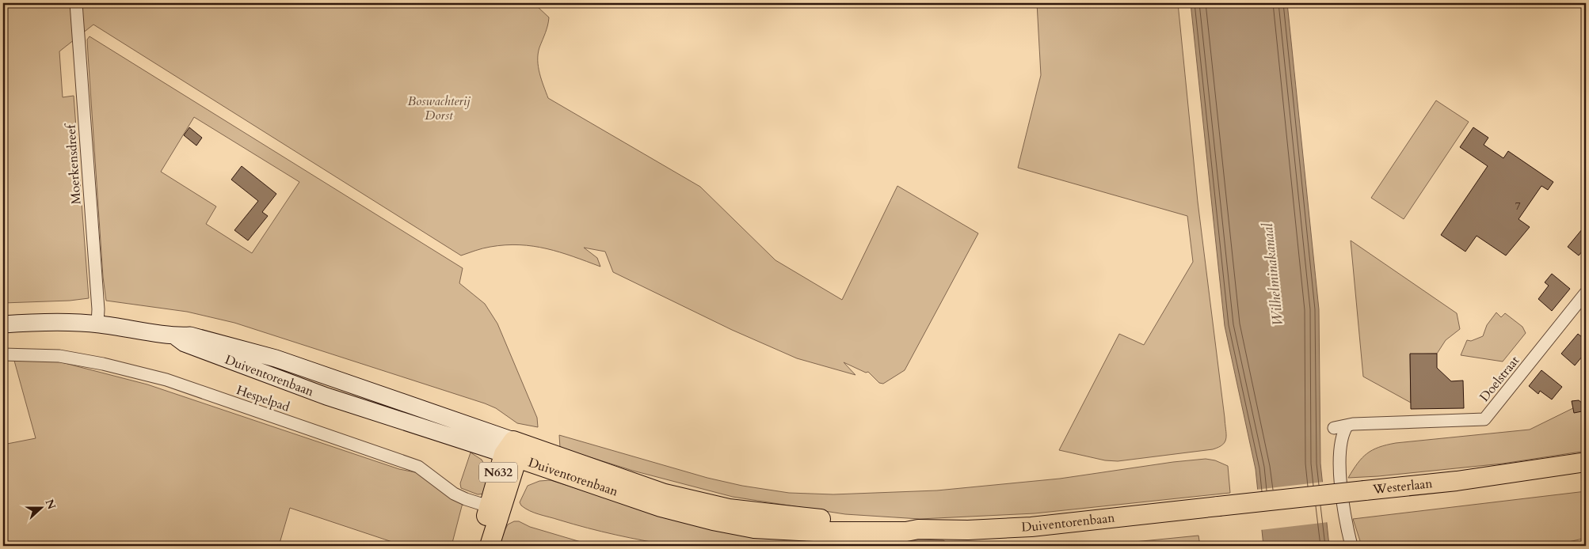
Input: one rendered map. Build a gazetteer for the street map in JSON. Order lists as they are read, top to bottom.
{
  "streets": {
    "main road": ["Duiventorenbaan", "N632", "Westerlaan"],
    "street": ["Moerkensdreef", "Doelstraat", "Hespelpad"]
  },
  "crossings": [
    ["Moerkensdreef", "Duiventorenbaan"],
    ["Duiventorenbaan", "N632"],
    ["Duiventorenbaan", "Westerlaan"],
    ["Hespelpad", "N632"]
  ],
  "water": ["Wilhelminakanaal"],
  "parks": ["Boswachterij Dorst"],
  "house_numbers": ["7"],
  "north": "right"
}
